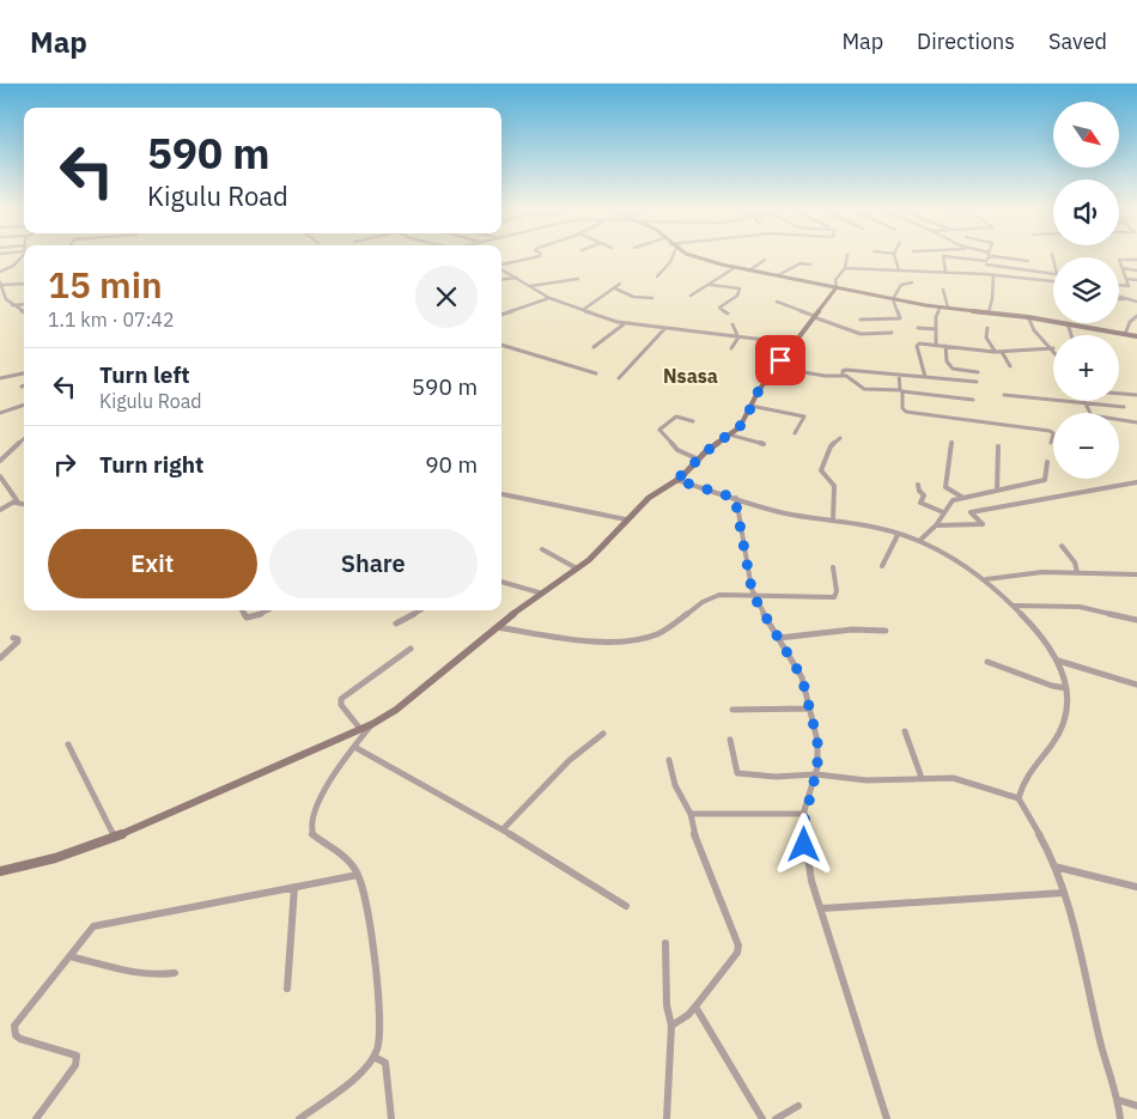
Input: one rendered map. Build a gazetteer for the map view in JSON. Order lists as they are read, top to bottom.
{
  "districts": ["Nsasa"],
  "north": "bottom right",
  "page": {
    "header": "Map",
    "nav": ["Map", "Directions", "Saved"],
    "map_buttons": ["+", "−"],
    "turn": ["590 m", "Kigulu Road"],
    "heading": ["15 min", "1.1 km · 07:42"],
    "list": [
      {
        "name": "Turn left",
        "note": "Kigulu Road",
        "value": "590 m"
      },
      {
        "name": "Turn right",
        "value": "90 m"
      }
    ],
    "buttons": ["Exit", "Share"]
  }
}
